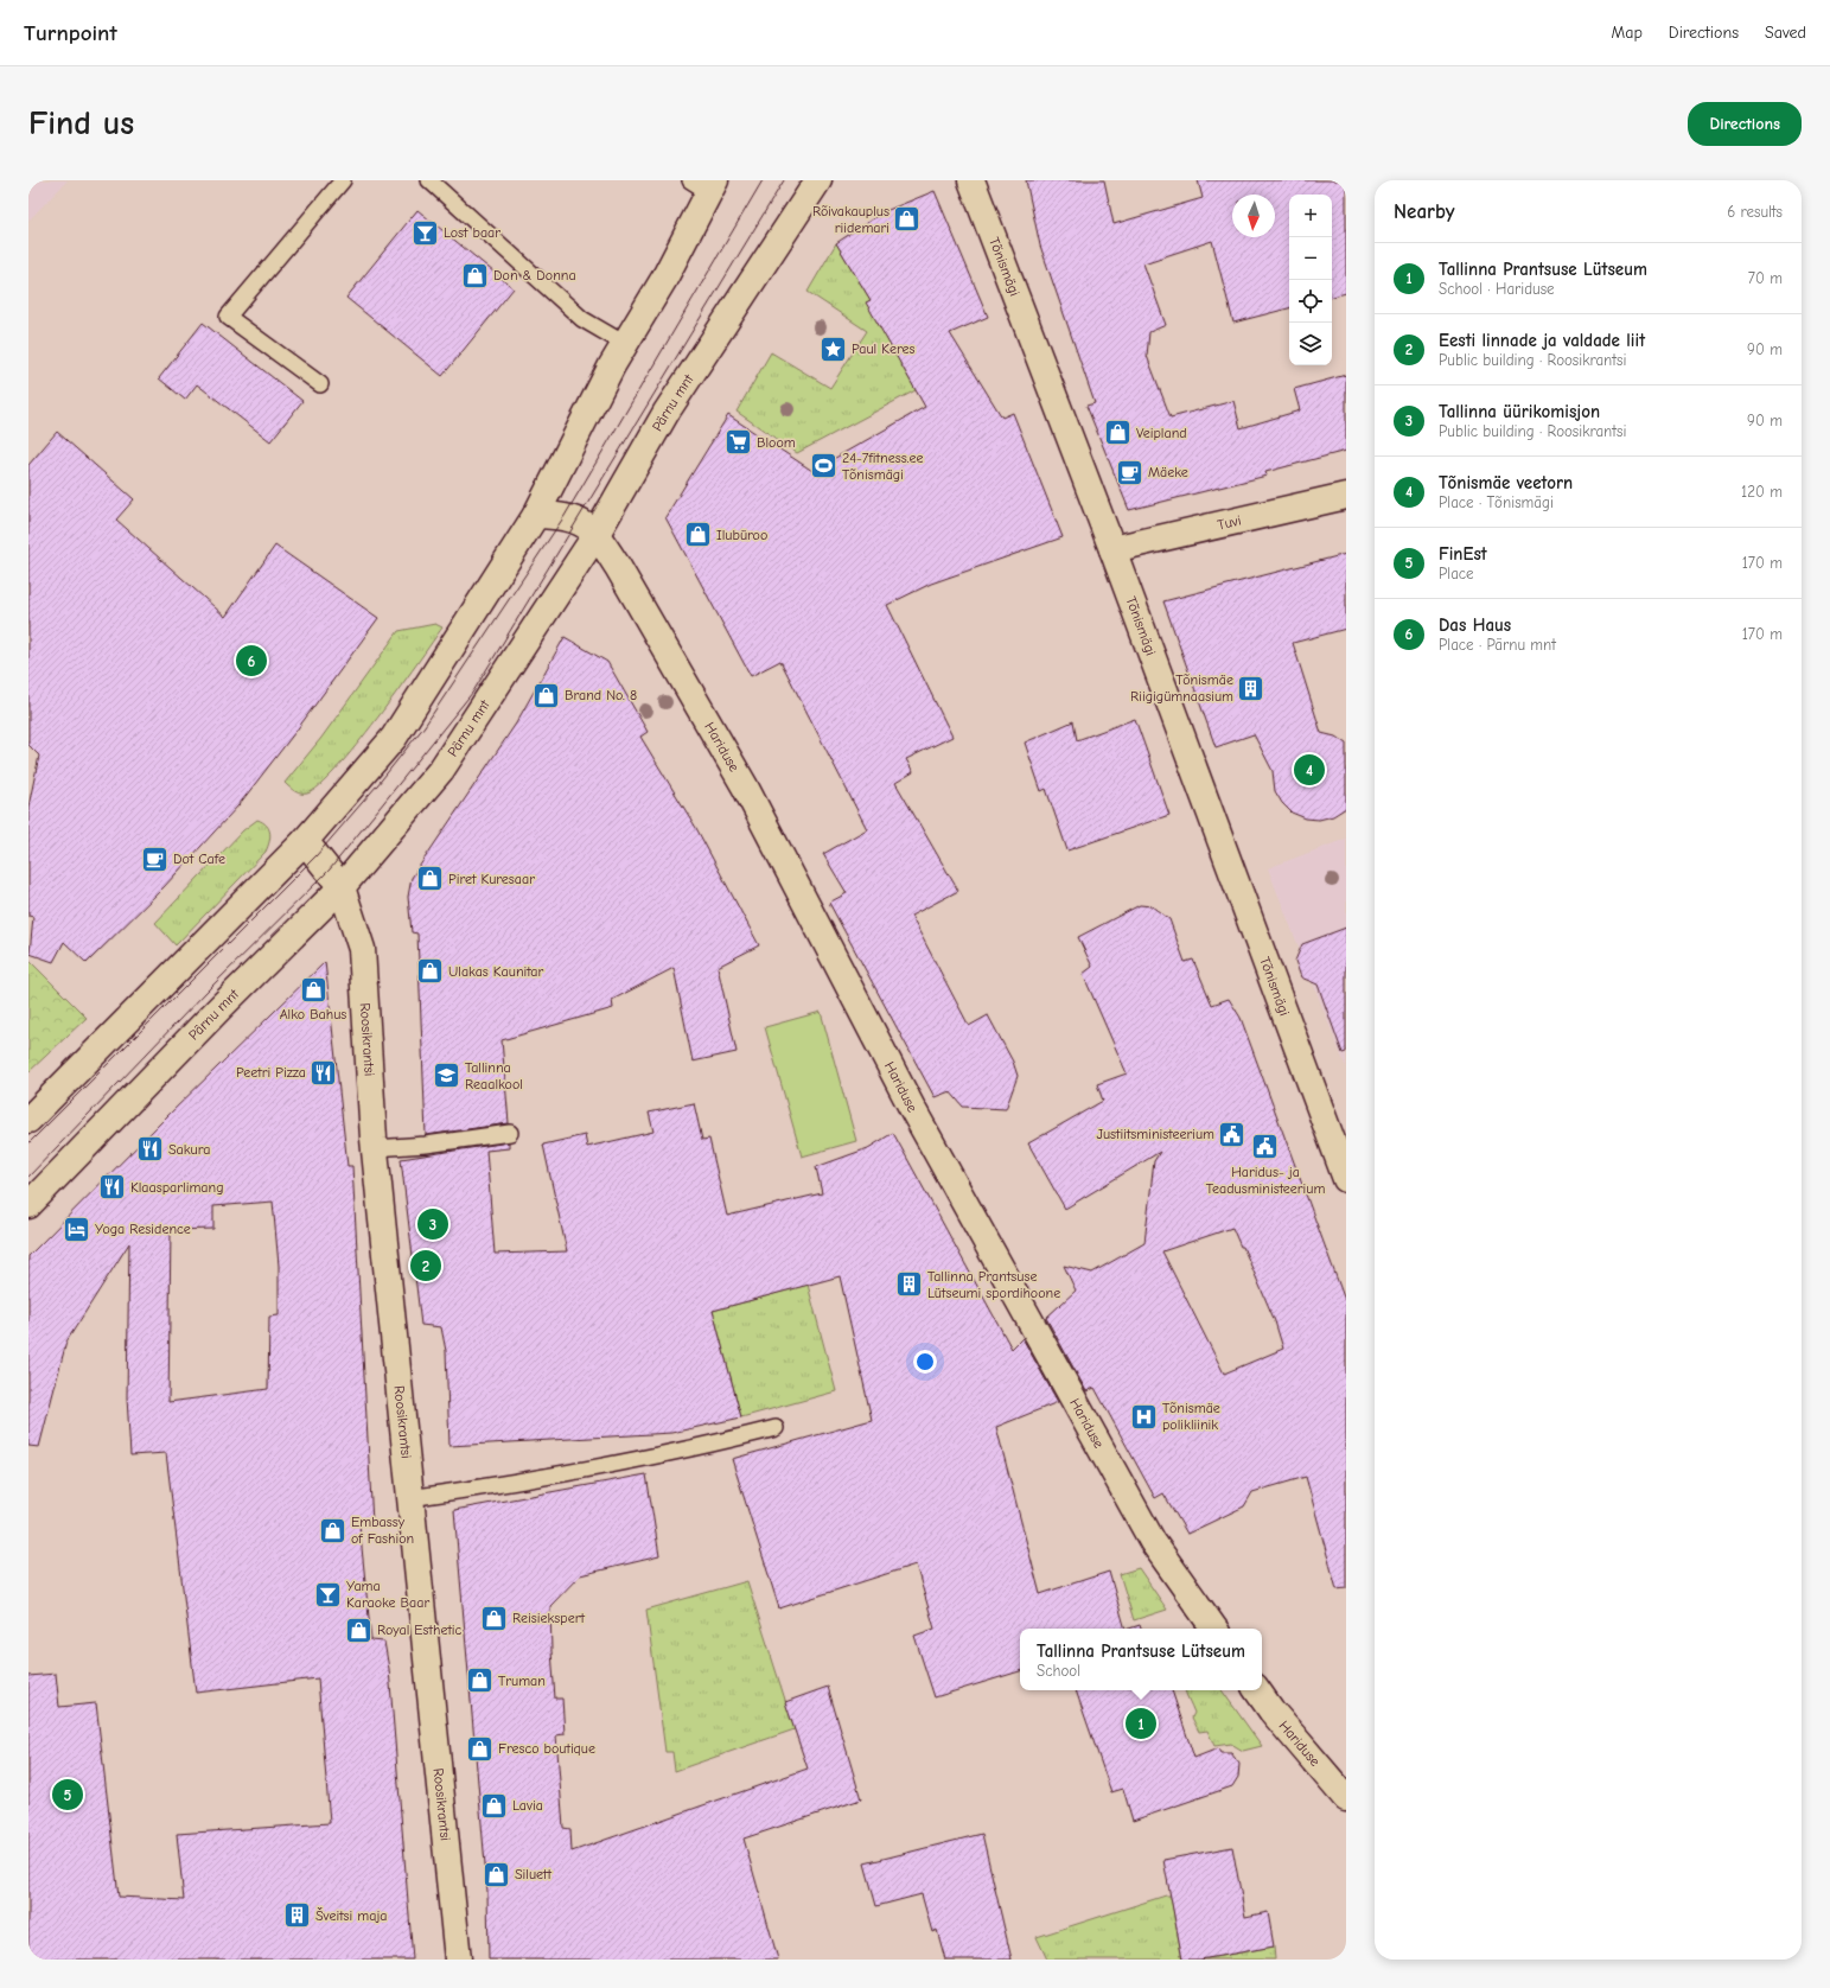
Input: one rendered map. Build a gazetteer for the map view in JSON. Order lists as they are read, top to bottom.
{
  "streets": {
    "street": [
      "Tõnismägi",
      "Pärnu mnt",
      "Tuvi",
      "Hariduse",
      "Roosikrantsi"
    ]
  },
  "crossings": [
    ["Tõnismägi", "Tuvi"],
    ["Pärnu mnt", "Hariduse"],
    ["Pärnu mnt", "Roosikrantsi"]
  ],
  "places": {
    "shop": [
      "Rõivakauplus riidemari",
      "Don & Donna",
      "Veipland",
      "Ilubüroo",
      "Brand No. 8",
      "Piret Kuresaar",
      "Ulakas Kaunitar",
      "Alko Bahus",
      "Embassy of Fashion",
      "Reisiekspert",
      "Royal Esthetic",
      "Truman",
      "Fresco boutique",
      "Lavia",
      "Siluett"
    ],
    "bar": ["Lost baar", "Yama Karaoke Baar"],
    "place": ["Paul Keres"],
    "supermarket": ["Bloom"],
    "sports": ["24-7fitness.ee Tõnismägi"],
    "cafe": ["Mäeke", "Dot Cafe"],
    "building": ["Tõnismäe Riigigümnaasium", "Tallinna Prantsuse Lütseumi spordihoone", "Šveitsi maja"],
    "restaurant": ["Peetri Pizza", "Sakura", "Klaasparlimang"],
    "school or university": ["Tallinna Reaalkool"],
    "public building": ["Justiitsministeerium", "Haridus- ja Teadusministeerium"],
    "hotel": ["Yoga Residence"],
    "hospital": ["Tõnismäe polikliinik"]
  },
  "north": "bottom",
  "page": {
    "header": "Turnpoint",
    "nav": ["Map", "Directions", "Saved"],
    "buttons": "Directions",
    "title": "Find us",
    "heading": ["Nearby", "6 results"],
    "map_buttons": ["+", "−"],
    "list": [
      {
        "mark": "1",
        "name": "Tallinna Prantsuse Lütseum",
        "note": "School · Hariduse",
        "value": "70 m"
      },
      {
        "mark": "2",
        "name": "Eesti linnade ja valdade liit",
        "note": "Public building · Roosikrantsi",
        "value": "90 m"
      },
      {
        "mark": "3",
        "name": "Tallinna üürikomisjon",
        "note": "Public building · Roosikrantsi",
        "value": "90 m"
      },
      {
        "mark": "4",
        "name": "Tõnismäe veetorn",
        "note": "Place · Tõnismägi",
        "value": "120 m"
      },
      {
        "mark": "5",
        "name": "FinEst",
        "note": "Place",
        "value": "170 m"
      },
      {
        "mark": "6",
        "name": "Das Haus",
        "note": "Place · Pärnu mnt",
        "value": "170 m"
      }
    ],
    "pins": [
      "6",
      "4",
      "3",
      "2",
      "1",
      "5"
    ],
    "popup": ["Tallinna Prantsuse Lütseum", "School"]
  }
}
